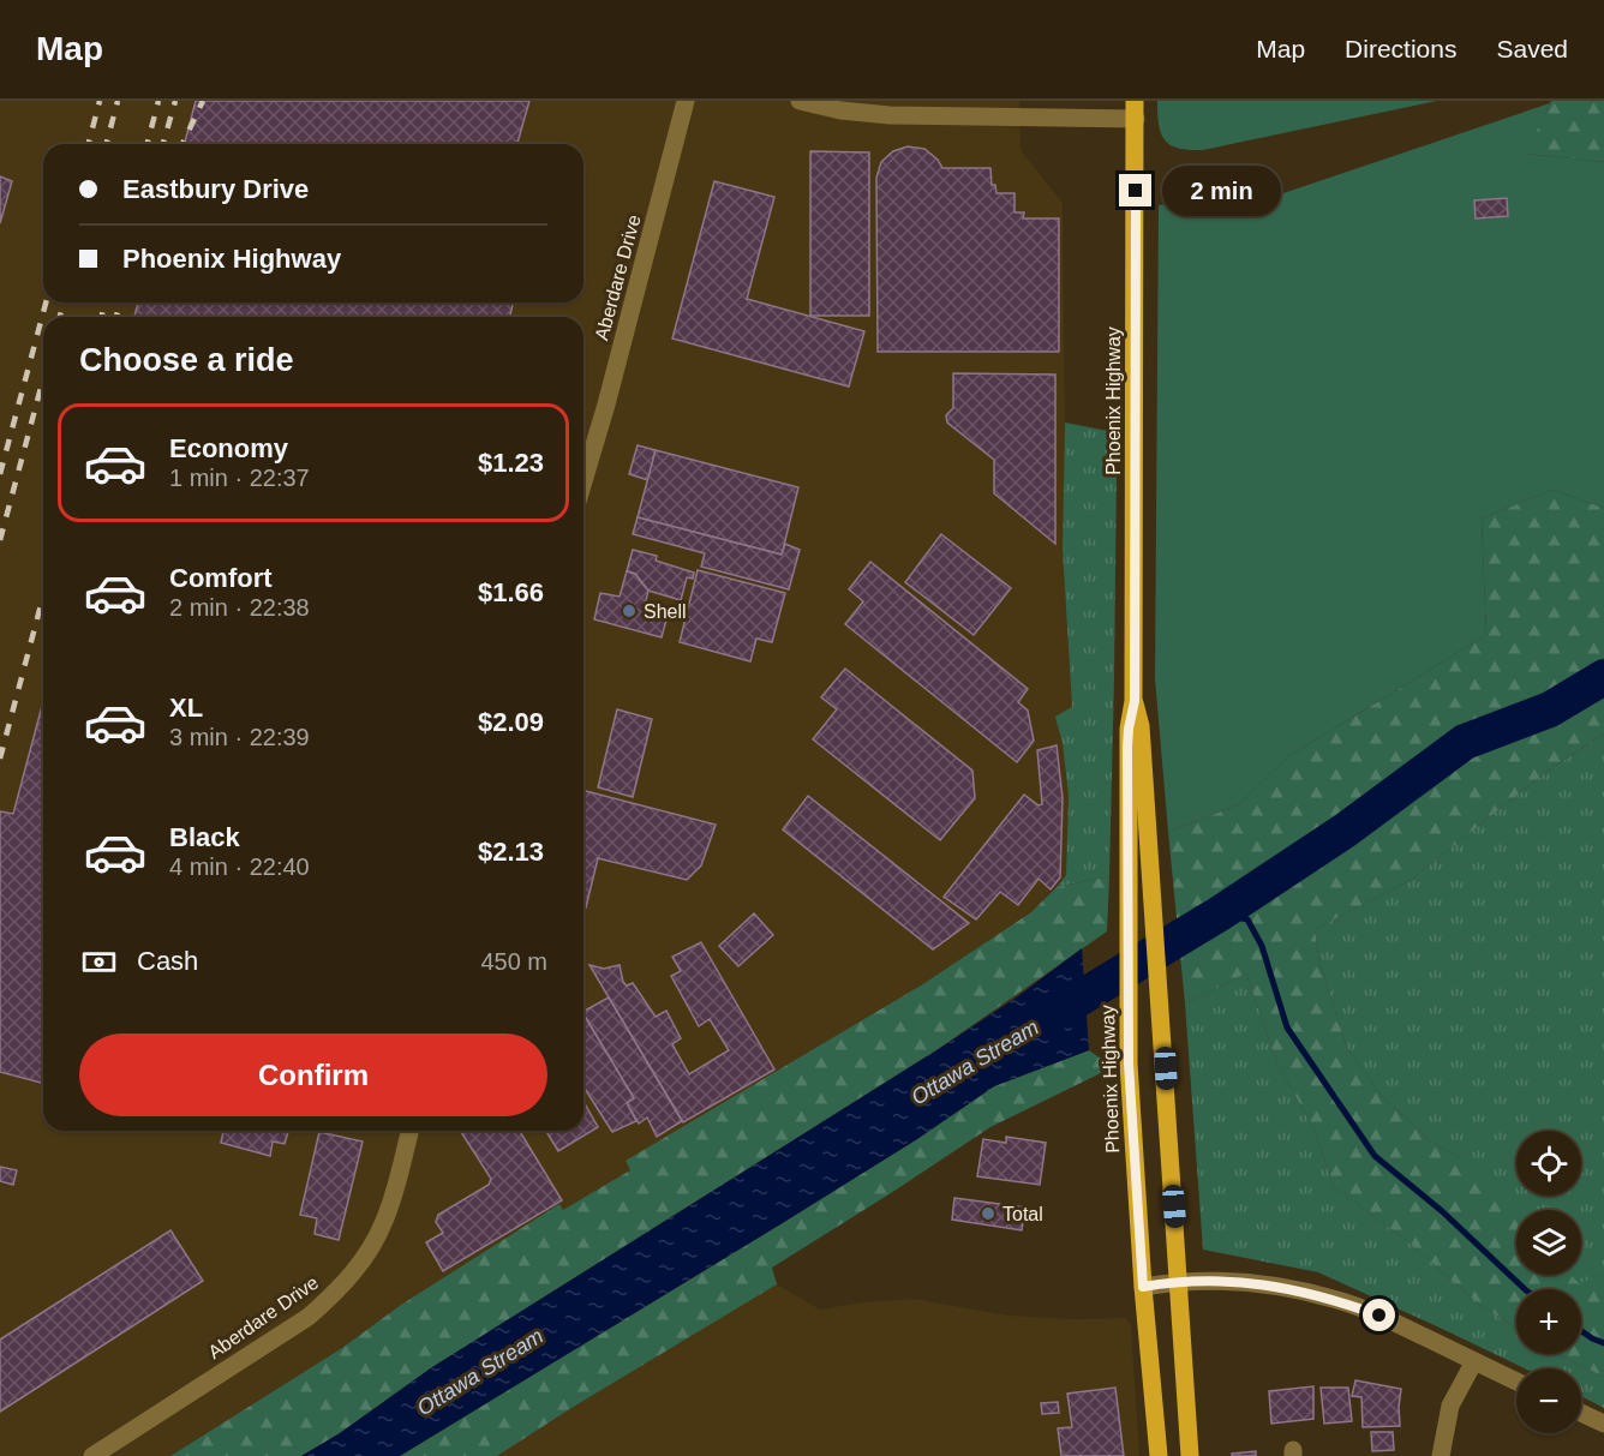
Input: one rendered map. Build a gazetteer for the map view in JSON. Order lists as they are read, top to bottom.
{
  "streets": {
    "main road": ["Phoenix Highway"],
    "street": ["Aberdare Drive"]
  },
  "water": ["Ottawa Stream"],
  "places": ["Shell", "Total"],
  "page": {
    "header": "Map",
    "nav": ["Map", "Directions", "Saved"],
    "banner": ["Eastbury Drive", "Phoenix Highway"],
    "bubble": "2 min",
    "heading": "Choose a ride",
    "list": [
      {
        "name": "Economy",
        "note": "1 min · 22:37",
        "value": "$1.23"
      },
      {
        "name": "Comfort",
        "note": "2 min · 22:38",
        "value": "$1.66"
      },
      {
        "name": "XL",
        "note": "3 min · 22:39",
        "value": "$2.09"
      },
      {
        "name": "Black",
        "note": "4 min · 22:40",
        "value": "$2.13"
      }
    ],
    "pay": ["Cash", "450 m"],
    "buttons": "Confirm",
    "map_buttons": ["+", "−"]
  }
}
